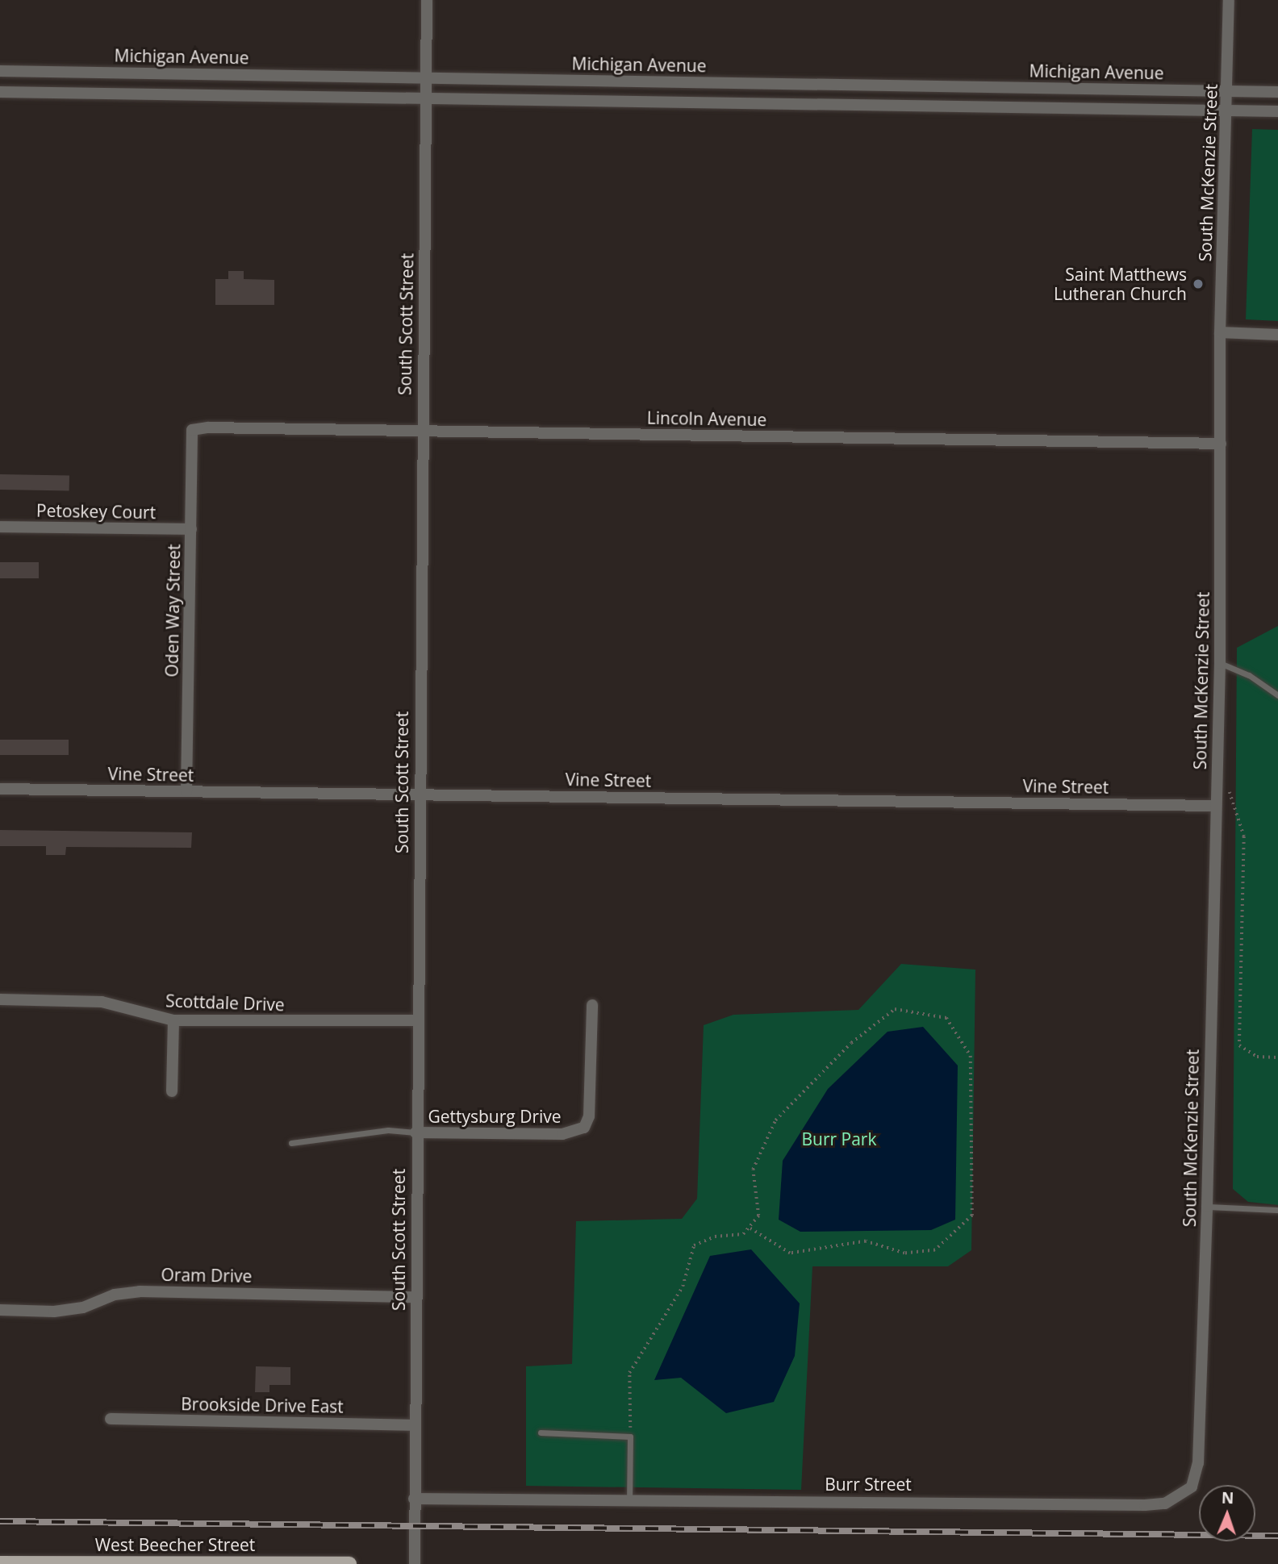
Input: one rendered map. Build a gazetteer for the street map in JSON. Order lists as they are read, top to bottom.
{
  "streets": {
    "main road": ["West Beecher Street"],
    "street": [
      "Michigan Avenue",
      "South McKenzie Street",
      "South Scott Street",
      "Lincoln Avenue",
      "Petoskey Court",
      "Oden Way Street",
      "Vine Street",
      "Scottdale Drive",
      "Gettysburg Drive",
      "Oram Drive",
      "Brookside Drive East",
      "Burr Street"
    ]
  },
  "crossings": [
    ["Michigan Avenue", "South McKenzie Street"],
    ["Michigan Avenue", "South Scott Street"],
    ["South McKenzie Street", "Lincoln Avenue"],
    ["South McKenzie Street", "Vine Street"],
    ["South McKenzie Street", "Burr Street"],
    ["South Scott Street", "Lincoln Avenue"],
    ["South Scott Street", "Vine Street"],
    ["South Scott Street", "Scottdale Drive"],
    ["South Scott Street", "Gettysburg Drive"],
    ["South Scott Street", "Oram Drive"],
    ["South Scott Street", "Brookside Drive East"],
    ["South Scott Street", "Burr Street"],
    ["Lincoln Avenue", "Oden Way Street"],
    ["Petoskey Court", "Oden Way Street"],
    ["Oden Way Street", "Vine Street"]
  ],
  "parks": ["Burr Park"],
  "places": ["Saint Matthews Lutheran Church"],
  "north": "top"
}
